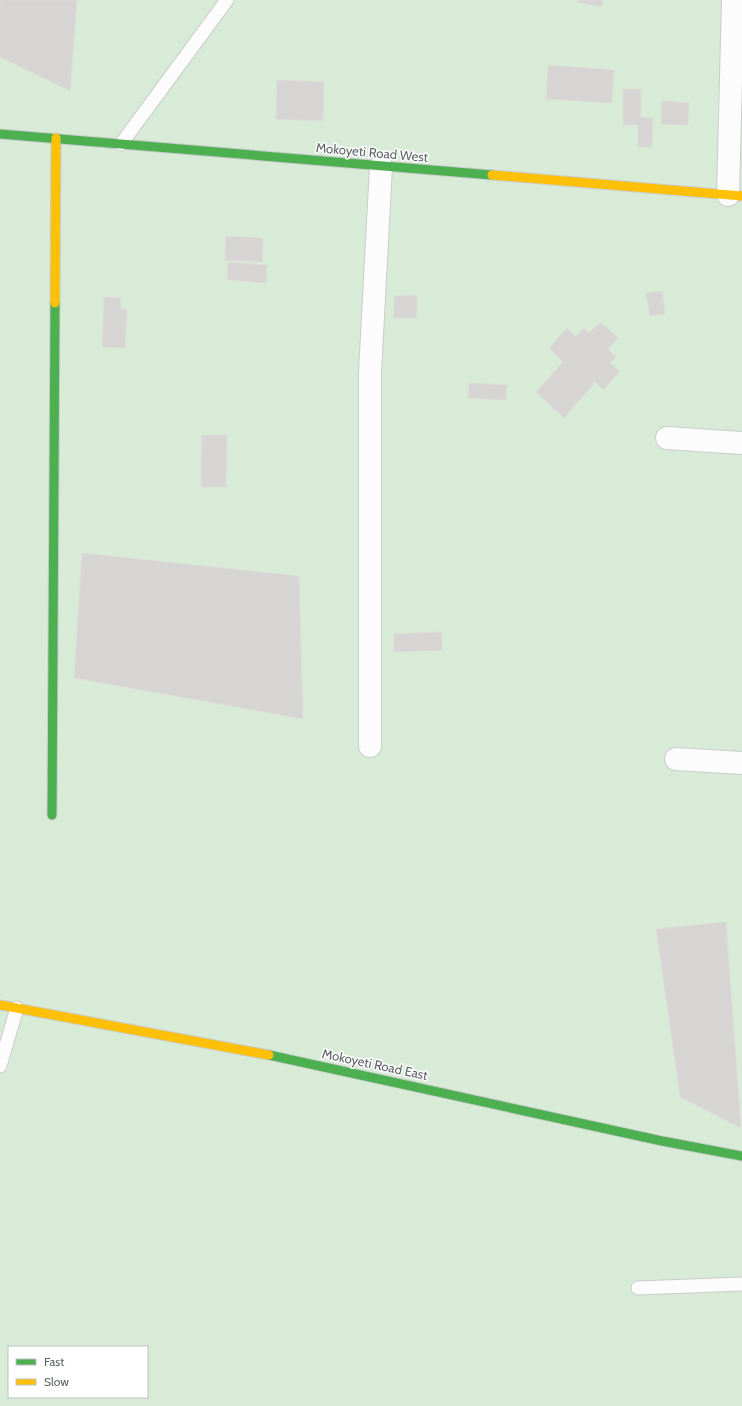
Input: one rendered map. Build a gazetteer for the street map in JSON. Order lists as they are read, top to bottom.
{
  "streets": {
    "street": ["Mokoyeti Road West", "Mokoyeti Road East"]
  },
  "legend": ["Fast", "Slow"]
}
